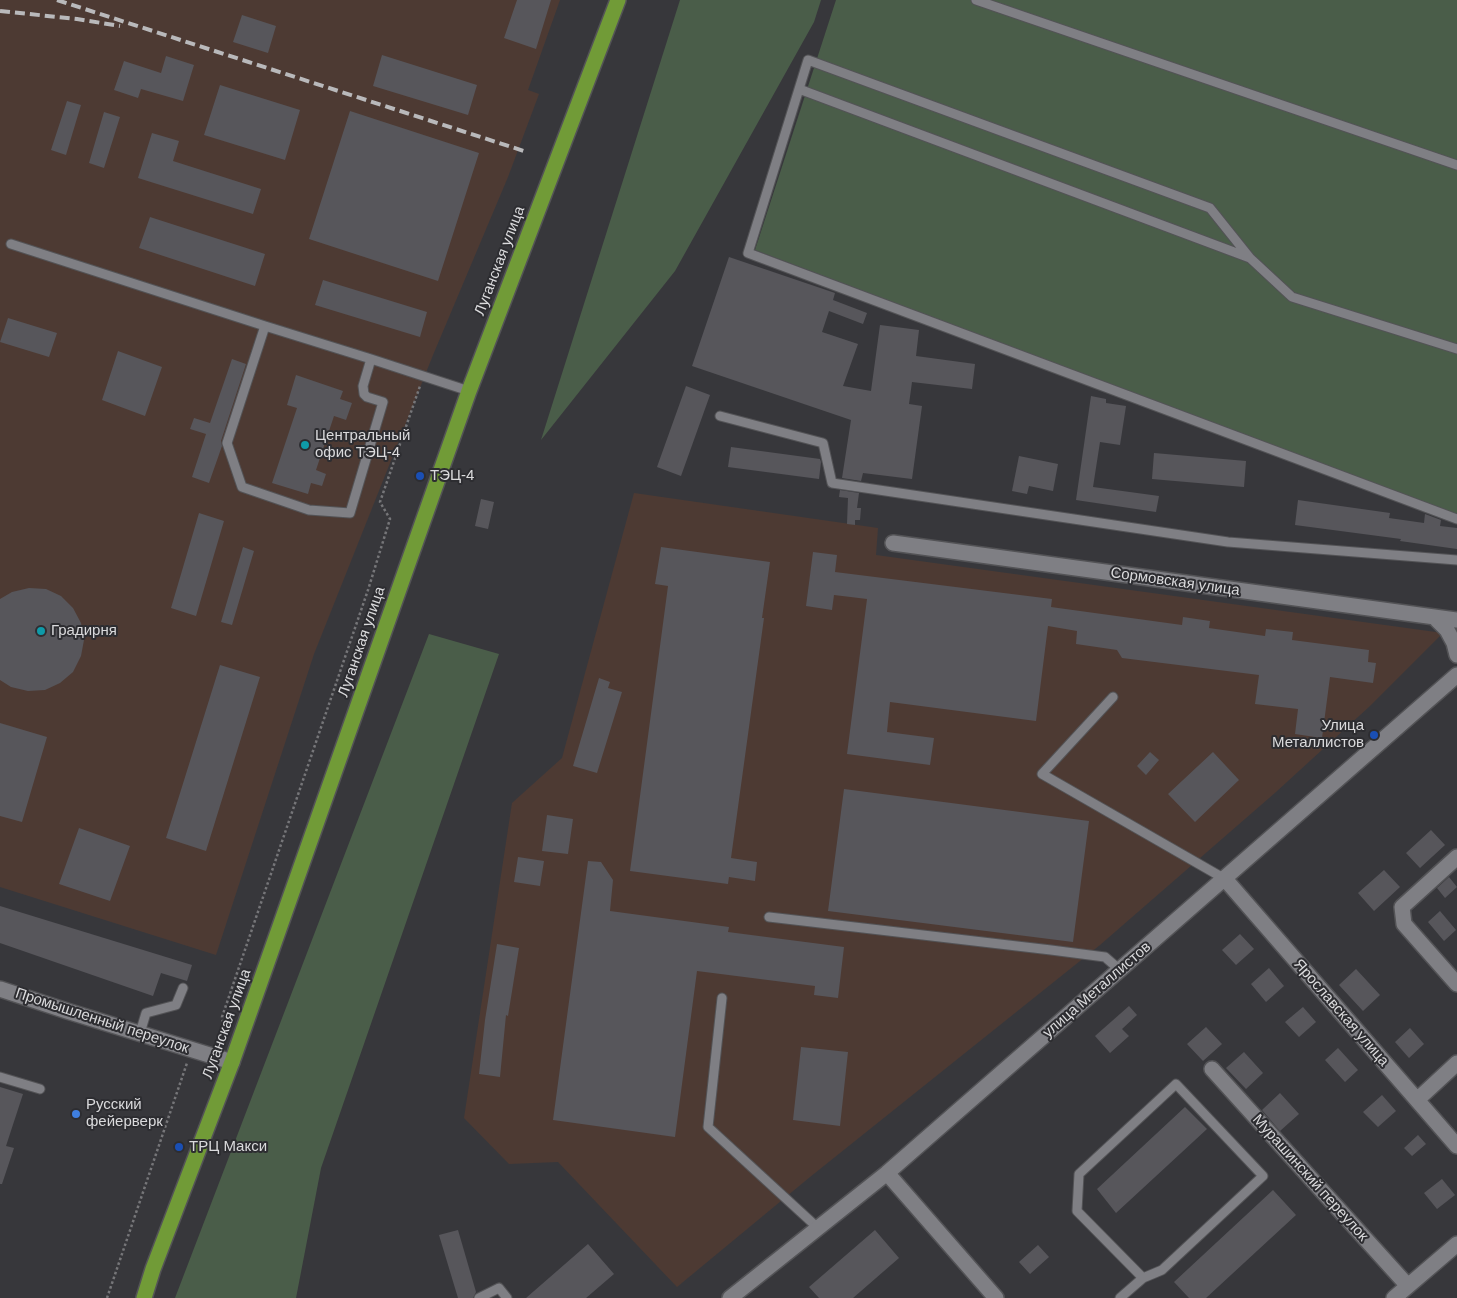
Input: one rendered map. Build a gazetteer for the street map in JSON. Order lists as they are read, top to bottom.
{
  "streets": {
    "highway": ["Луганская улица"],
    "street": [
      "Сормовская улица",
      "улица Металлистов",
      "Ярославская улица",
      "Промышленный переулок",
      "Мурашинский переулок"
    ]
  },
  "crossings": [
    ["Луганская улица", "Промышленный переулок"],
    ["улица Металлистов", "Ярославская улица"]
  ],
  "places": [
    "Центральный офис ТЭЦ-4",
    "ТЭЦ-4",
    "Градирня",
    "Улица Металлистов",
    "Русский фейерверк",
    "ТРЦ Макси"
  ]
}
